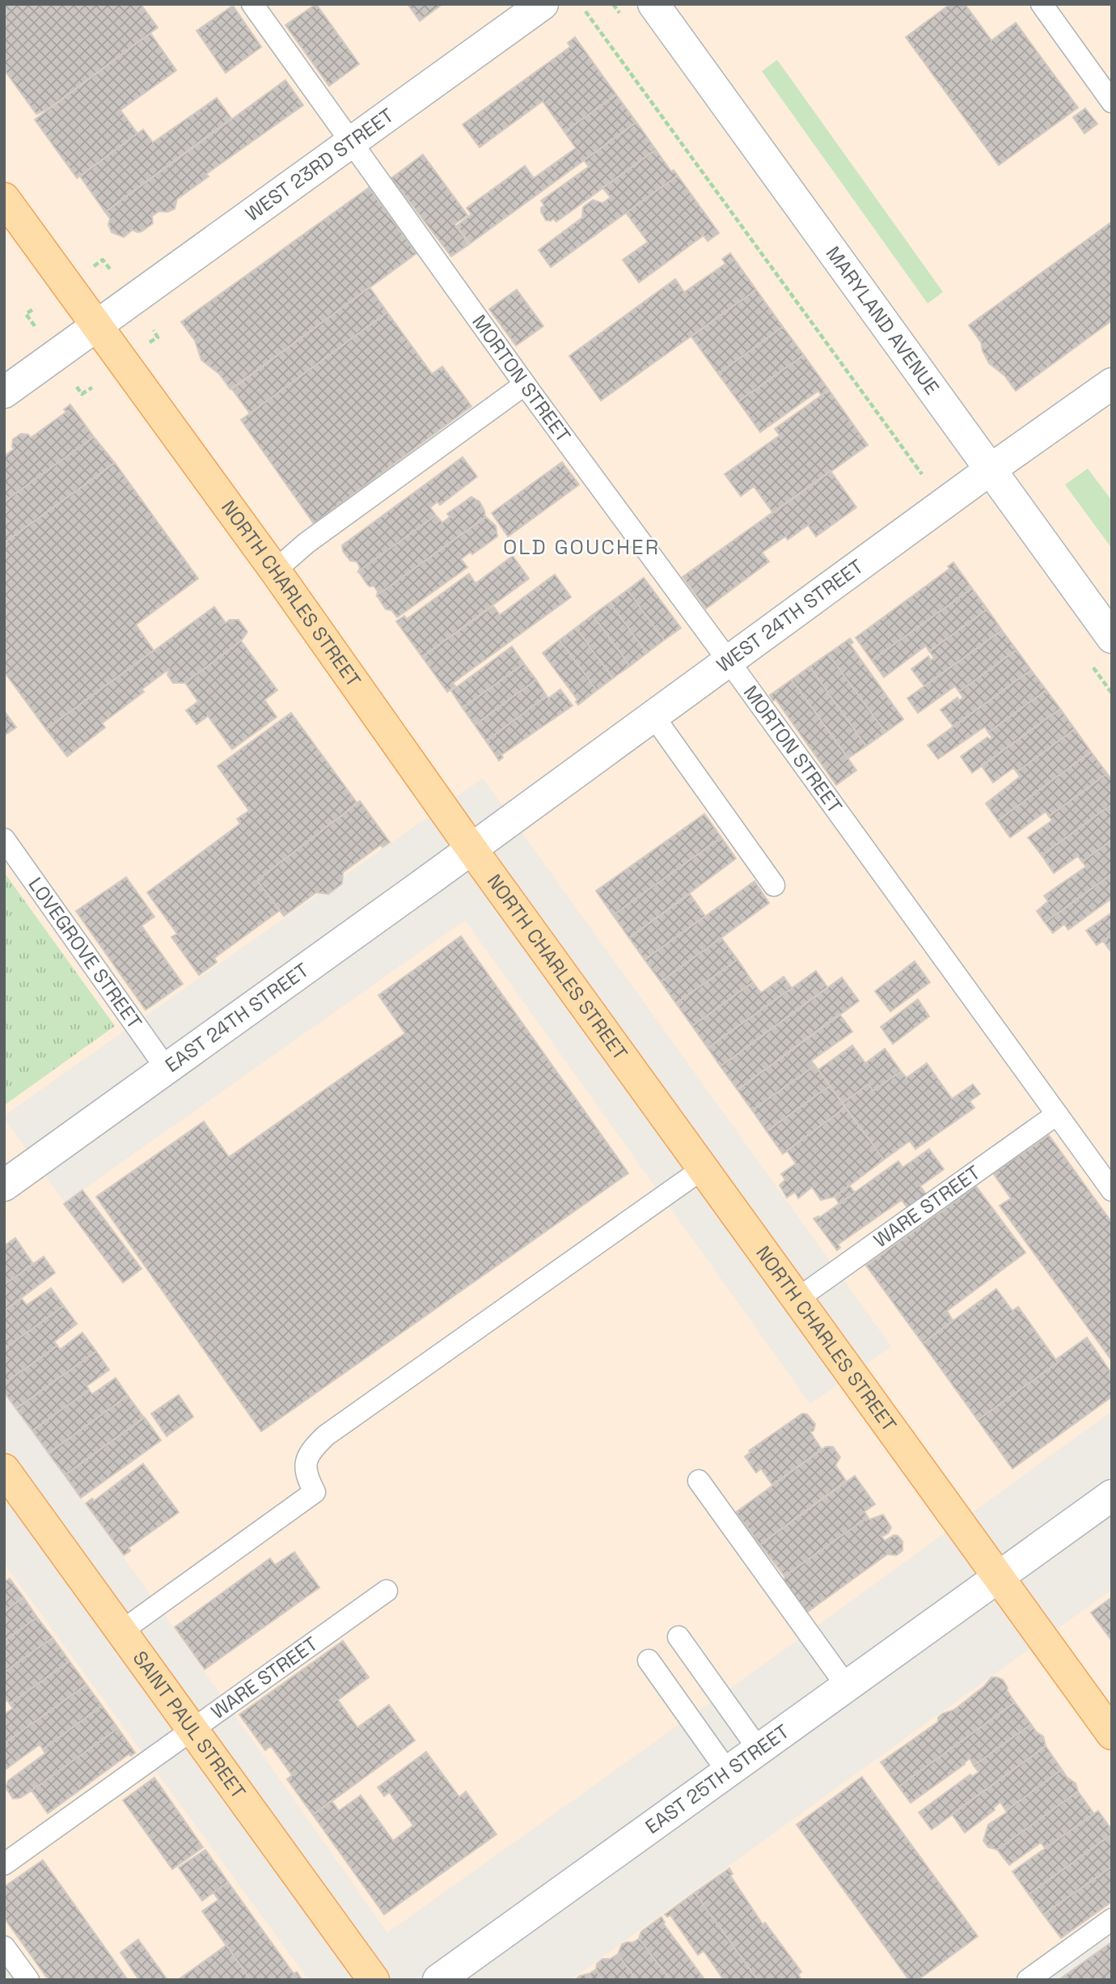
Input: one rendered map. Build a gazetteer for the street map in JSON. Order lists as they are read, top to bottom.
{
  "streets": {
    "main road": ["NORTH CHARLES STREET", "SAINT PAUL STREET"],
    "street": [
      "WEST 23RD STREET",
      "MARYLAND AVENUE",
      "WEST 24TH STREET",
      "EAST 24TH STREET",
      "EAST 25TH STREET"
    ],
    "lane": ["MORTON STREET", "LOVEGROVE STREET", "WARE STREET"]
  },
  "crossings": [
    ["WEST 23RD STREET", "MORTON STREET"],
    ["WEST 23RD STREET", "NORTH CHARLES STREET"],
    ["MARYLAND AVENUE", "WEST 24TH STREET"],
    ["MORTON STREET", "WEST 24TH STREET"],
    ["MORTON STREET", "WARE STREET"],
    ["NORTH CHARLES STREET", "WEST 24TH STREET"],
    ["NORTH CHARLES STREET", "EAST 24TH STREET"],
    ["NORTH CHARLES STREET", "WARE STREET"],
    ["NORTH CHARLES STREET", "EAST 25TH STREET"],
    ["WEST 24TH STREET", "EAST 24TH STREET"],
    ["LOVEGROVE STREET", "EAST 24TH STREET"],
    ["WARE STREET", "SAINT PAUL STREET"]
  ],
  "districts": ["OLD GOUCHER"]
}
